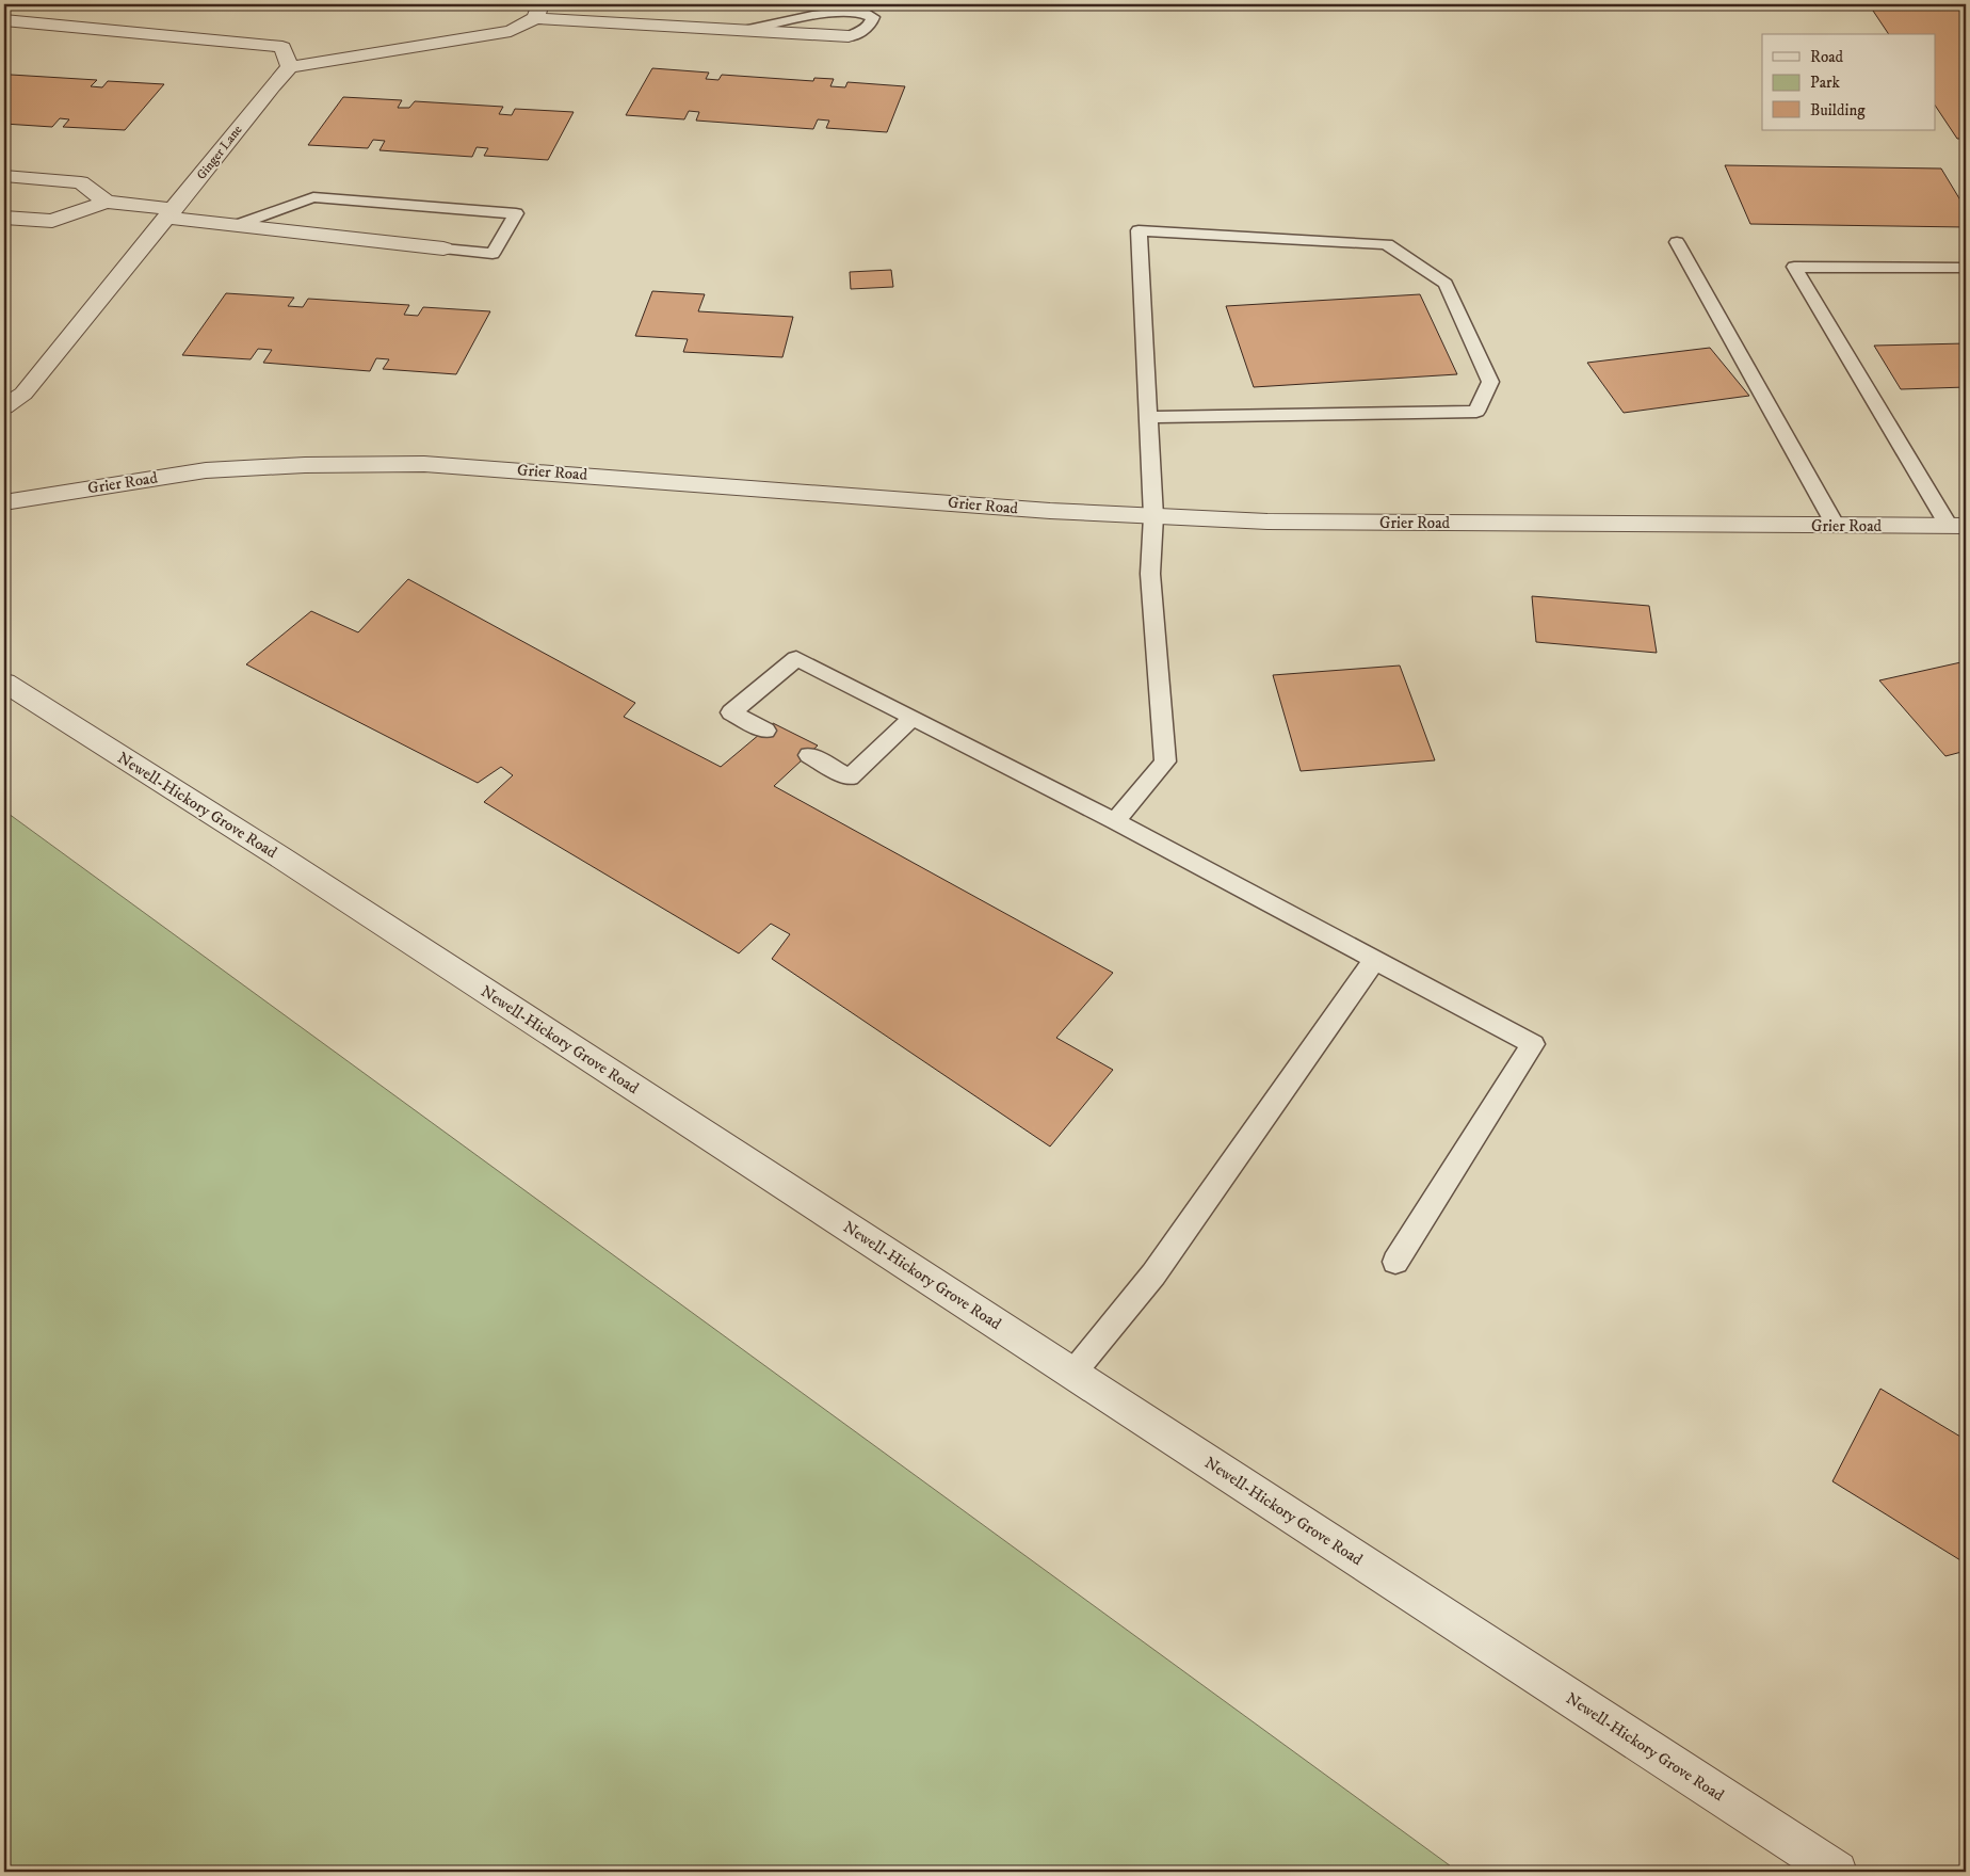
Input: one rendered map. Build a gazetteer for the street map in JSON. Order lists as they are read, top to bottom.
{
  "streets": {
    "street": ["Ginger Lane", "Grier Road", "Newell-Hickory Grove Road"]
  },
  "legend": ["Road", "Park", "Building"]
}
